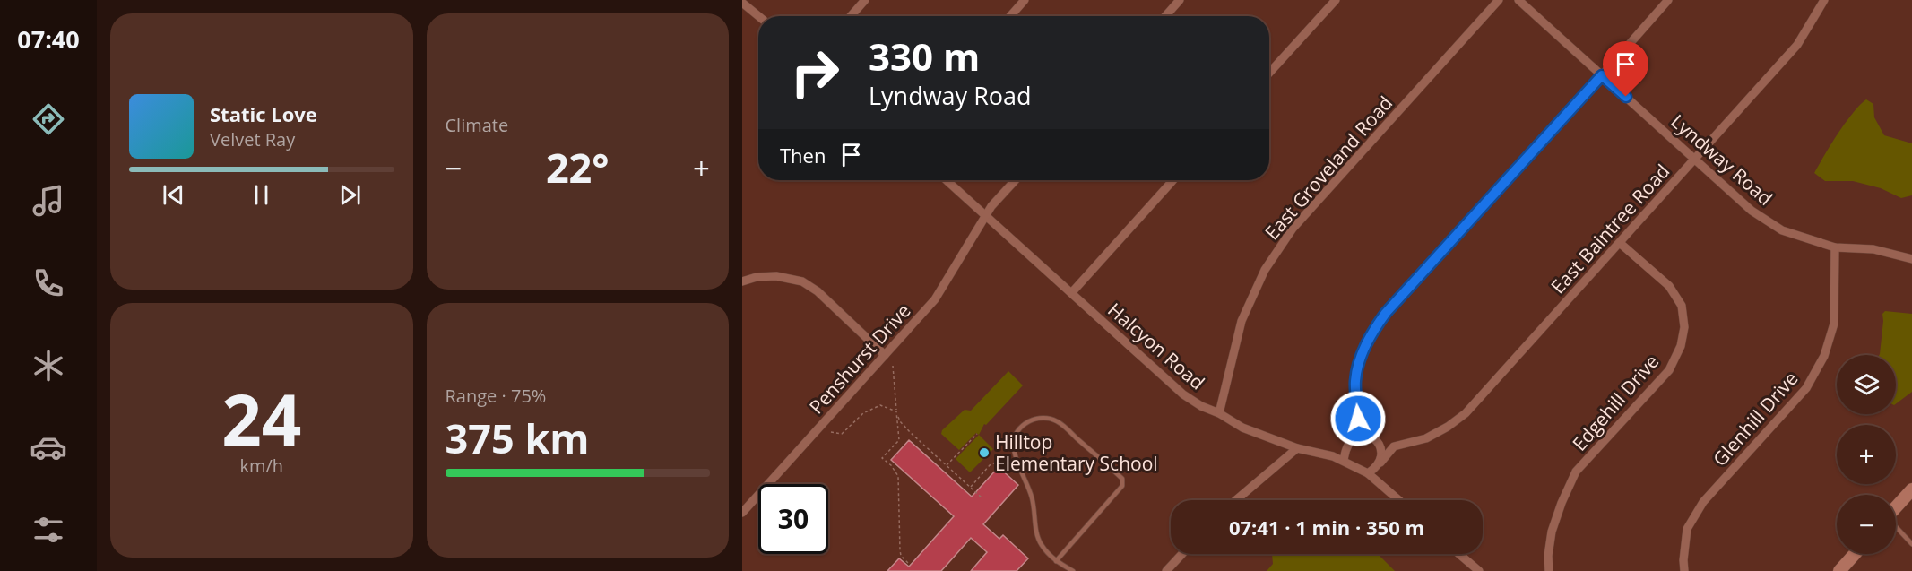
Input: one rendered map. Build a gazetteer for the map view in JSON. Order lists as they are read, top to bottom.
{
  "streets": {
    "street": [
      "Lyndway Road",
      "East Groveland Road",
      "East Baintree Road",
      "Halcyon Road",
      "Penshurst Drive",
      "Edgehill Drive",
      "Glenhill Drive"
    ]
  },
  "crossings": [
    ["Lyndway Road", "East Baintree Road"],
    ["Lyndway Road", "Glenhill Drive"],
    ["East Groveland Road", "Halcyon Road"],
    ["East Baintree Road", "Edgehill Drive"],
    ["Halcyon Road", "Penshurst Drive"]
  ],
  "places": ["Hilltop Elementary School"],
  "page": {
    "tabs": "07:40",
    "tile": [
      "Climate",
      ["24", "km/h"],
      ["Range · 75%", "375 km"]
    ],
    "turn": ["330 m", "Lyndway Road"],
    "song": ["Static Love", "Velvet Ray"],
    "then": "Then",
    "heat": ["−", "22°", "+"],
    "map_buttons": ["+", "−"],
    "limit": "30",
    "trip": "07:41 · 1 min · 350 m"
  }
}
